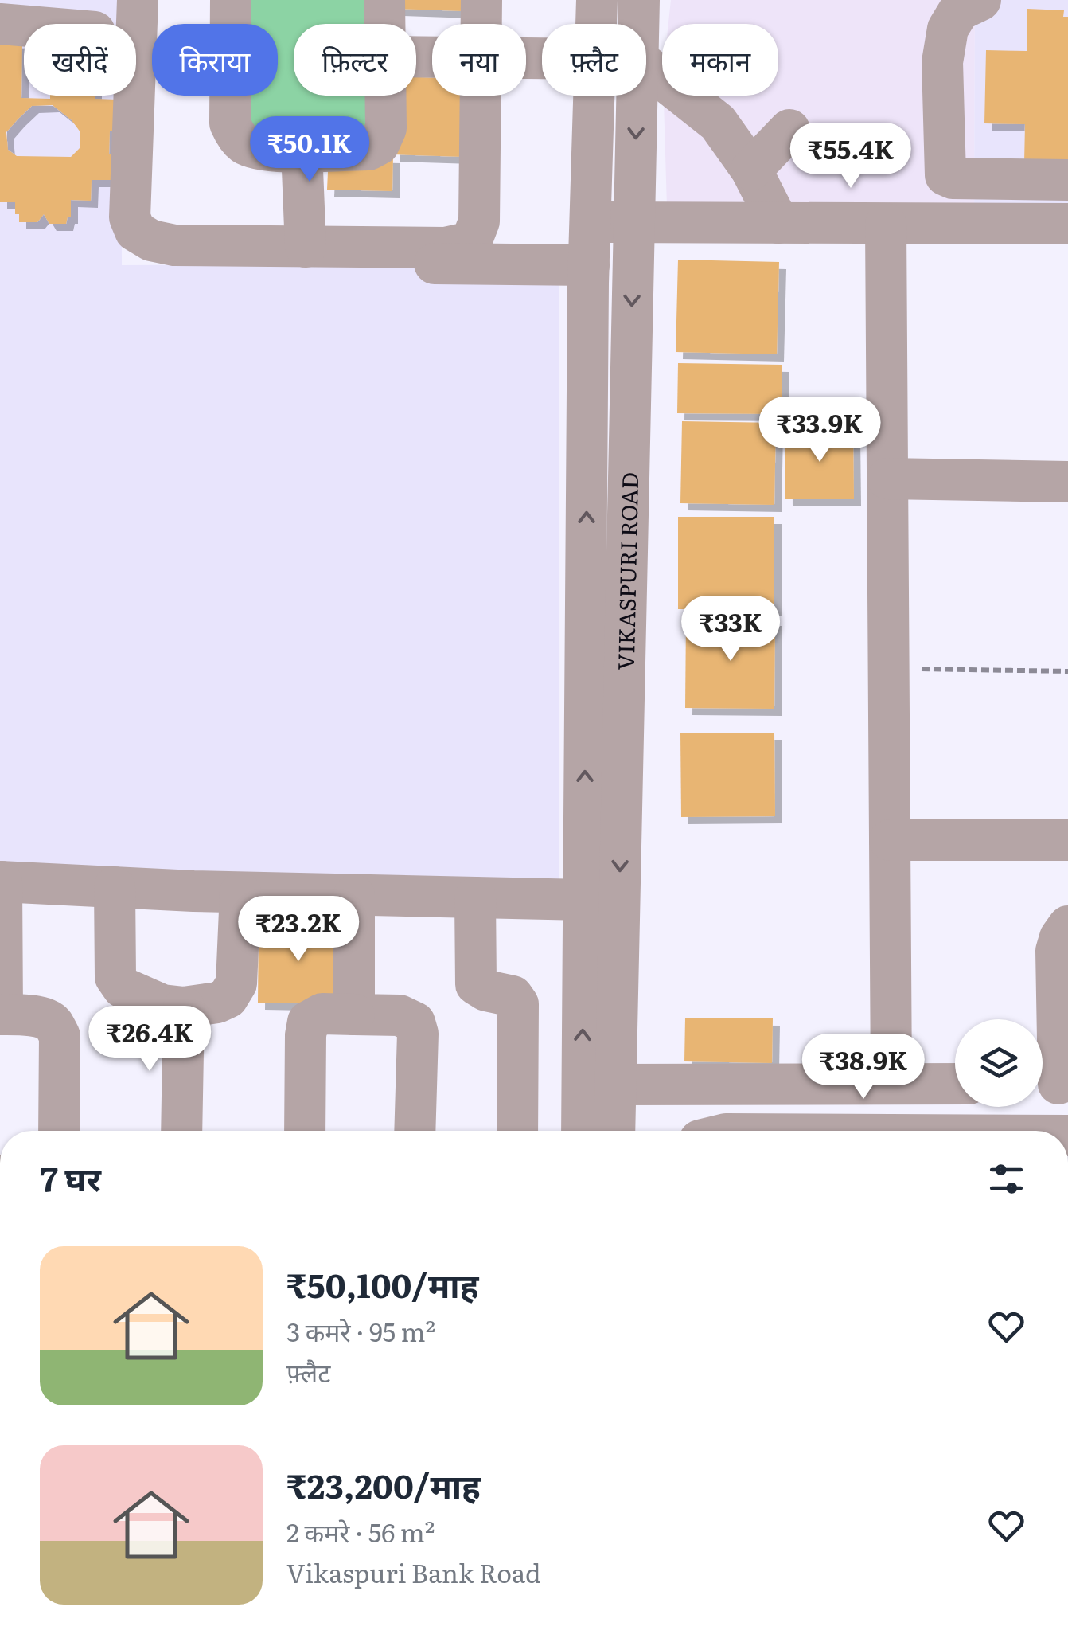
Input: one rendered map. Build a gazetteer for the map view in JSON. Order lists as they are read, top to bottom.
{
  "streets": {
    "street": ["VIKASPURI ROAD"]
  },
  "page": {
    "chip": [
      "खरीदें",
      "किराया",
      "फ़िल्टर",
      "नया",
      "फ़्लैट",
      "मकान"
    ],
    "price": [
      "₹50.1K",
      "₹55.4K",
      "₹33.9K",
      "₹33K",
      "₹23.2K",
      "₹26.4K",
      "₹38.9K"
    ],
    "heading": "7 घर",
    "list": [
      {
        "name": "₹50,100/माह",
        "note": "3 कमरे · 95 m² · फ़्लैट"
      },
      {
        "name": "₹23,200/माह",
        "note": "2 कमरे · 56 m² · Vikaspuri Bank Road"
      }
    ]
  }
}
